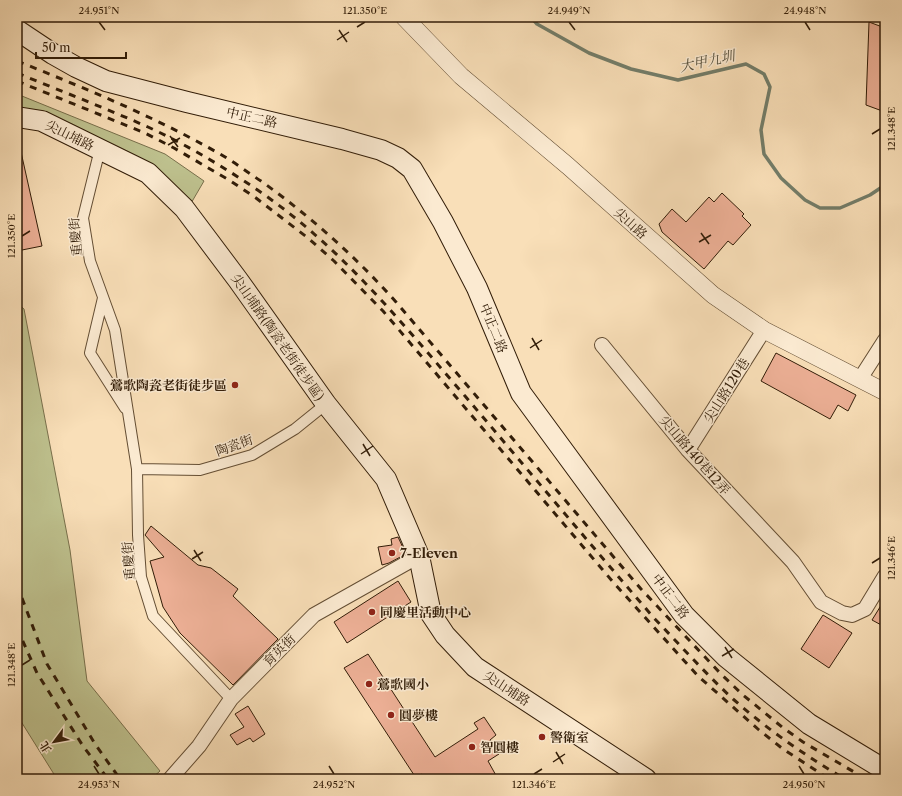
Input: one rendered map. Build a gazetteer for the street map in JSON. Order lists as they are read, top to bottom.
{
  "streets": {
    "main road": ["中正二路", "尖山埔路", "尖山埔路(陶瓷老街徒步區)"],
    "street": [
      "尖山路",
      "重慶街",
      "尖山路120巷",
      "陶瓷街",
      "尖山路140巷12弄",
      "育英街"
    ]
  },
  "crossings": [
    ["尖山埔路", "重慶街"],
    ["尖山埔路", "尖山埔路(陶瓷老街徒步區)"],
    ["尖山埔路", "育英街"],
    ["尖山路", "尖山路120巷"],
    ["重慶街", "尖山埔路(陶瓷老街徒步區)"],
    ["重慶街", "陶瓷街"],
    ["重慶街", "育英街"],
    ["尖山埔路(陶瓷老街徒步區)", "陶瓷街"],
    ["尖山埔路(陶瓷老街徒步區)", "育英街"],
    ["尖山路120巷", "尖山路140巷12弄"]
  ],
  "water": ["大甲九圳"],
  "places": [
    "鶯歌陶瓷老街徒步區",
    "7-Eleven",
    "同慶里活動中心",
    "鶯歌國小",
    "圓夢樓",
    "警衛室",
    "智圓樓"
  ],
  "scale_bar": "50 m",
  "north": "bottom left",
  "coordinates": [
    "24.951°N",
    "121.350°E",
    "24.949°N",
    "24.948°N",
    "121.348°E",
    "121.346°E",
    "24.953°N",
    "24.952°N",
    "24.950°N"
  ]
}
